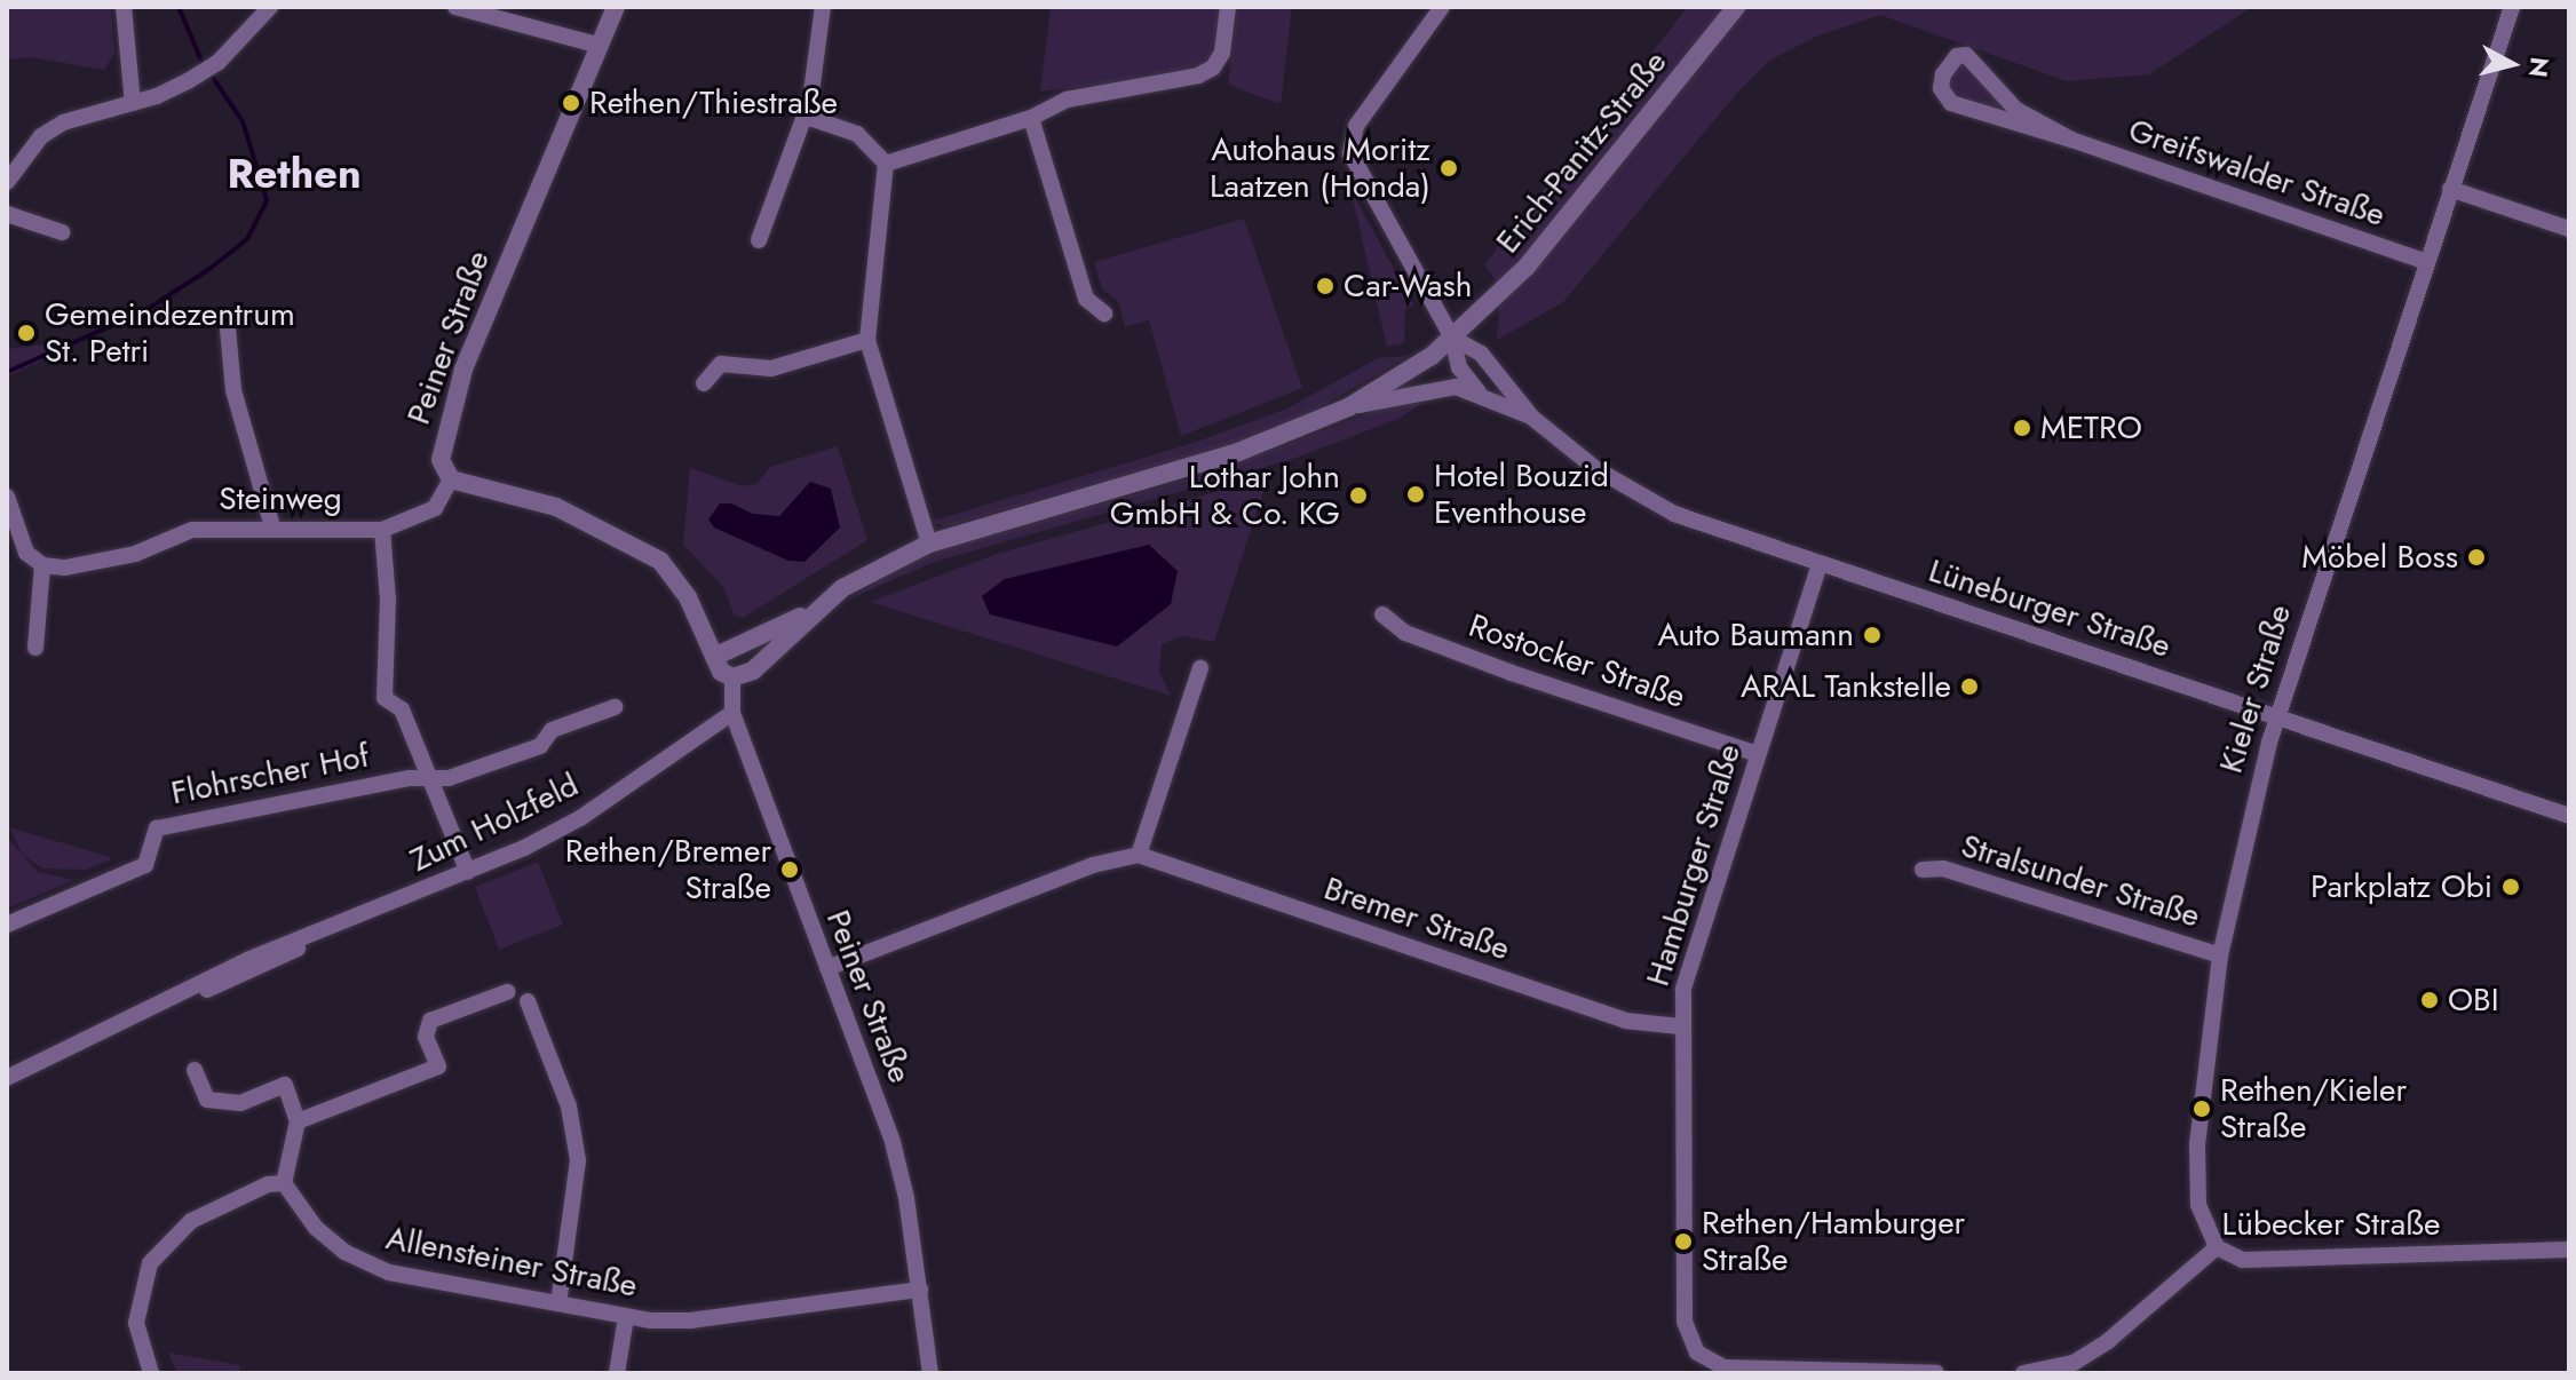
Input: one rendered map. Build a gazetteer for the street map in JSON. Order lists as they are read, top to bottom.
{
  "streets": {
    "street": [
      "Erich-Panitz-Straße",
      "Greifswalder Straße",
      "Peiner Straße",
      "Steinweg",
      "Lüneburger Straße",
      "Rostocker Straße",
      "Kieler Straße",
      "Flohrscher Hof",
      "Zum Holzfeld",
      "Hamburger Straße",
      "Stralsunder Straße",
      "Bremer Straße",
      "Lübecker Straße",
      "Allensteiner Straße"
    ]
  },
  "crossings": [
    ["Erich-Panitz-Straße", "Peiner Straße"],
    ["Erich-Panitz-Straße", "Lüneburger Straße"],
    ["Greifswalder Straße", "Kieler Straße"],
    ["Peiner Straße", "Steinweg"],
    ["Peiner Straße", "Zum Holzfeld"],
    ["Peiner Straße", "Allensteiner Straße"],
    ["Lüneburger Straße", "Kieler Straße"],
    ["Lüneburger Straße", "Hamburger Straße"],
    ["Rostocker Straße", "Hamburger Straße"],
    ["Kieler Straße", "Stralsunder Straße"],
    ["Kieler Straße", "Lübecker Straße"],
    ["Hamburger Straße", "Bremer Straße"]
  ],
  "districts": ["Rethen"],
  "places": [
    "Rethen/Thiestraße",
    "Autohaus Moritz Laatzen (Honda)",
    "Car-Wash",
    "Gemeindezentrum St. Petri",
    "METRO",
    "Hotel Bouzid Eventhouse",
    "Lothar John GmbH & Co. KG",
    "Möbel Boss",
    "Auto Baumann",
    "ARAL Tankstelle",
    "Rethen/Bremer Straße",
    "Parkplatz Obi",
    "OBI",
    "Rethen/Kieler Straße",
    "Rethen/Hamburger Straße"
  ],
  "north": "right"
}
